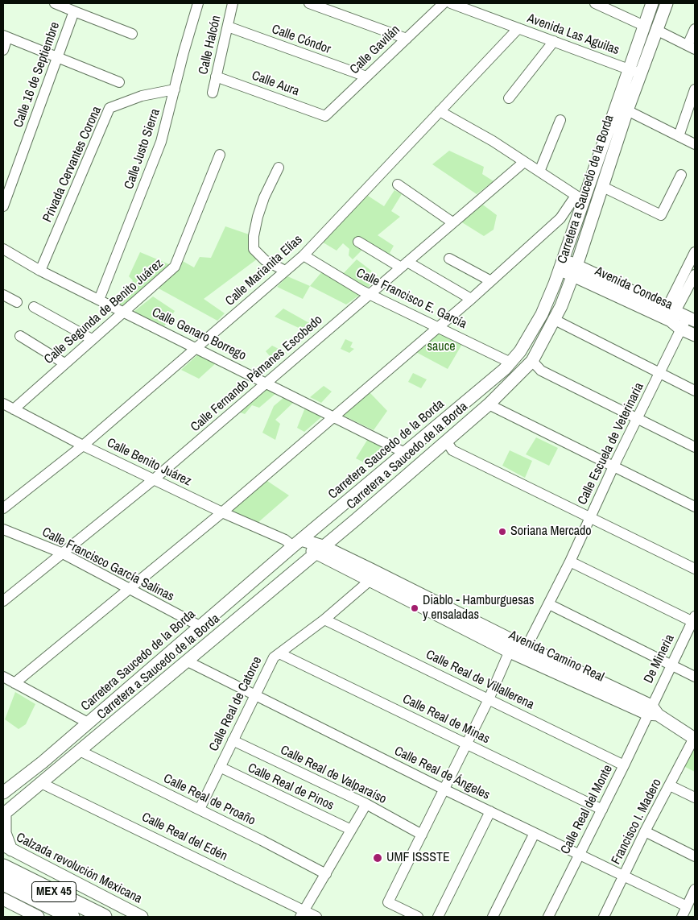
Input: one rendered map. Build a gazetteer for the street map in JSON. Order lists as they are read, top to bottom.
{
  "streets": {
    "main road": ["MEX 45"],
    "street": [
      "Avenida Las Aguilas",
      "Calle Cóndor",
      "Calle Halcón",
      "Calle Gavilán",
      "Calle 16 de Septiembre",
      "Calle Aura",
      "Calle Justo Sierra",
      "Privada Cervantes Corona",
      "Carretera a Saucedo de la Borda",
      "Calle Marianita Elías",
      "Avenida Condesa",
      "Calle Francisco E. García",
      "Calle Segunda de Benito Juárez",
      "Calle Genaro Borrego",
      "Calle Fernando Pámanes Escobedo",
      "Calle Escuela de Veterinaria",
      "Carretera Saucedo de la Borda",
      "Calle Benito Juárez",
      "Calle Francisco García Salinas",
      "Avenida Camino Real",
      "De Mineria",
      "Calle Real de Villallerena",
      "Calle Real de Catorce",
      "Calle Real de Minas",
      "Calle Real de Ángeles",
      "Calle Real de Valparaíso",
      "Calle Real de Pinos",
      "Calle Real de Proaño",
      "Calle Real del Monte",
      "Francisco I. Madero",
      "Calle Real del Edén",
      "Calzada revolución Mexicana"
    ]
  },
  "crossings": [
    ["Avenida Las Aguilas", "Carretera a Saucedo de la Borda"],
    ["Avenida Las Aguilas", "Calle Marianita Elías"],
    ["Avenida Las Aguilas", "Carretera Saucedo de la Borda"],
    ["Calle Cóndor", "Calle Halcón"],
    ["Calle Cóndor", "Calle Gavilán"],
    ["Calle Halcón", "Calle Aura"],
    ["Calle Gavilán", "Calle Aura"],
    ["Calle Justo Sierra", "Privada Cervantes Corona"],
    ["Calle Justo Sierra", "Calle Genaro Borrego"],
    ["Privada Cervantes Corona", "Calle Genaro Borrego"],
    ["Carretera a Saucedo de la Borda", "Avenida Condesa"],
    ["Carretera a Saucedo de la Borda", "Avenida Camino Real"],
    ["Carretera a Saucedo de la Borda", "Calle Real de Ángeles"],
    ["Carretera a Saucedo de la Borda", "Calle Real de Proaño"],
    ["Carretera a Saucedo de la Borda", "Calle Real del Edén"],
    ["Calle Marianita Elías", "Calle Francisco E. García"],
    ["Calle Marianita Elías", "Calle Genaro Borrego"],
    ["Calle Marianita Elías", "Calle Benito Juárez"],
    ["Avenida Condesa", "Calle Escuela de Veterinaria"],
    ["Avenida Condesa", "Carretera Saucedo de la Borda"],
    ["Calle Francisco E. García", "Calle Fernando Pámanes Escobedo"],
    ["Calle Francisco E. García", "Carretera Saucedo de la Borda"],
    ["Calle Segunda de Benito Juárez", "Calle Genaro Borrego"],
    ["Calle Segunda de Benito Juárez", "Calle Benito Juárez"],
    ["Calle Genaro Borrego", "Calle Fernando Pámanes Escobedo"],
    ["Calle Genaro Borrego", "Carretera Saucedo de la Borda"],
    ["Calle Fernando Pámanes Escobedo", "Calle Benito Juárez"],
    ["Calle Fernando Pámanes Escobedo", "Calle Francisco García Salinas"],
    ["Calle Escuela de Veterinaria", "Avenida Camino Real"],
    ["Calle Escuela de Veterinaria", "Calle Real de Villallerena"],
    ["Calle Escuela de Veterinaria", "Calle Real de Minas"],
    ["Calle Escuela de Veterinaria", "Calle Real de Ángeles"],
    ["Calle Escuela de Veterinaria", "Calle Real de Valparaíso"],
    ["Carretera Saucedo de la Borda", "Calle Benito Juárez"],
    ["Carretera Saucedo de la Borda", "Calle Francisco García Salinas"],
    ["Avenida Camino Real", "De Mineria"],
    ["Avenida Camino Real", "Calle Real de Catorce"],
    ["Avenida Camino Real", "Calle Real del Monte"],
    ["Avenida Camino Real", "Francisco I. Madero"],
    ["De Mineria", "Calle Real del Monte"],
    ["Calle Real de Villallerena", "Calle Real de Catorce"],
    ["Calle Real de Villallerena", "Calle Real del Monte"],
    ["Calle Real de Catorce", "Calle Real de Minas"],
    ["Calle Real de Catorce", "Calle Real de Ángeles"],
    ["Calle Real de Catorce", "Calle Real de Valparaíso"],
    ["Calle Real de Catorce", "Calle Real de Pinos"],
    ["Calle Real de Catorce", "Calle Real de Proaño"],
    ["Calle Real de Minas", "Calle Real del Monte"],
    ["Calle Real de Ángeles", "Calle Real del Monte"],
    ["Calle Real de Ángeles", "Francisco I. Madero"]
  ],
  "parks": ["sauce"],
  "places": ["Soriana Mercado", "Diablo - Hamburguesas y ensaladas", "UMF ISSSTE"]
}
